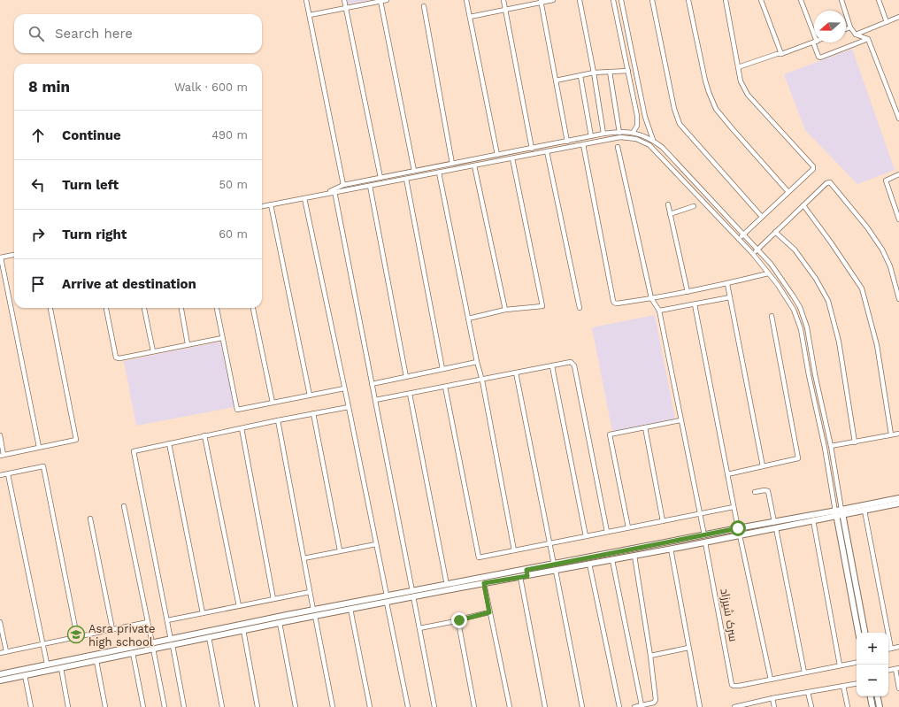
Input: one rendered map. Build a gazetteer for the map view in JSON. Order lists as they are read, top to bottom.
{
  "streets": {
    "street": ["سرک شیرزاد"]
  },
  "places": {
    "school or university": ["Asra private high school"]
  },
  "north": "left",
  "page": {
    "search": "Search here",
    "heading": ["8 min", "Walk · 600 m"],
    "list": [
      ["Continue", "490 m"],
      ["Turn left", "50 m"],
      ["Turn right", "60 m"],
      "Arrive at destination"
    ],
    "map_buttons": ["+", "−"]
  }
}
